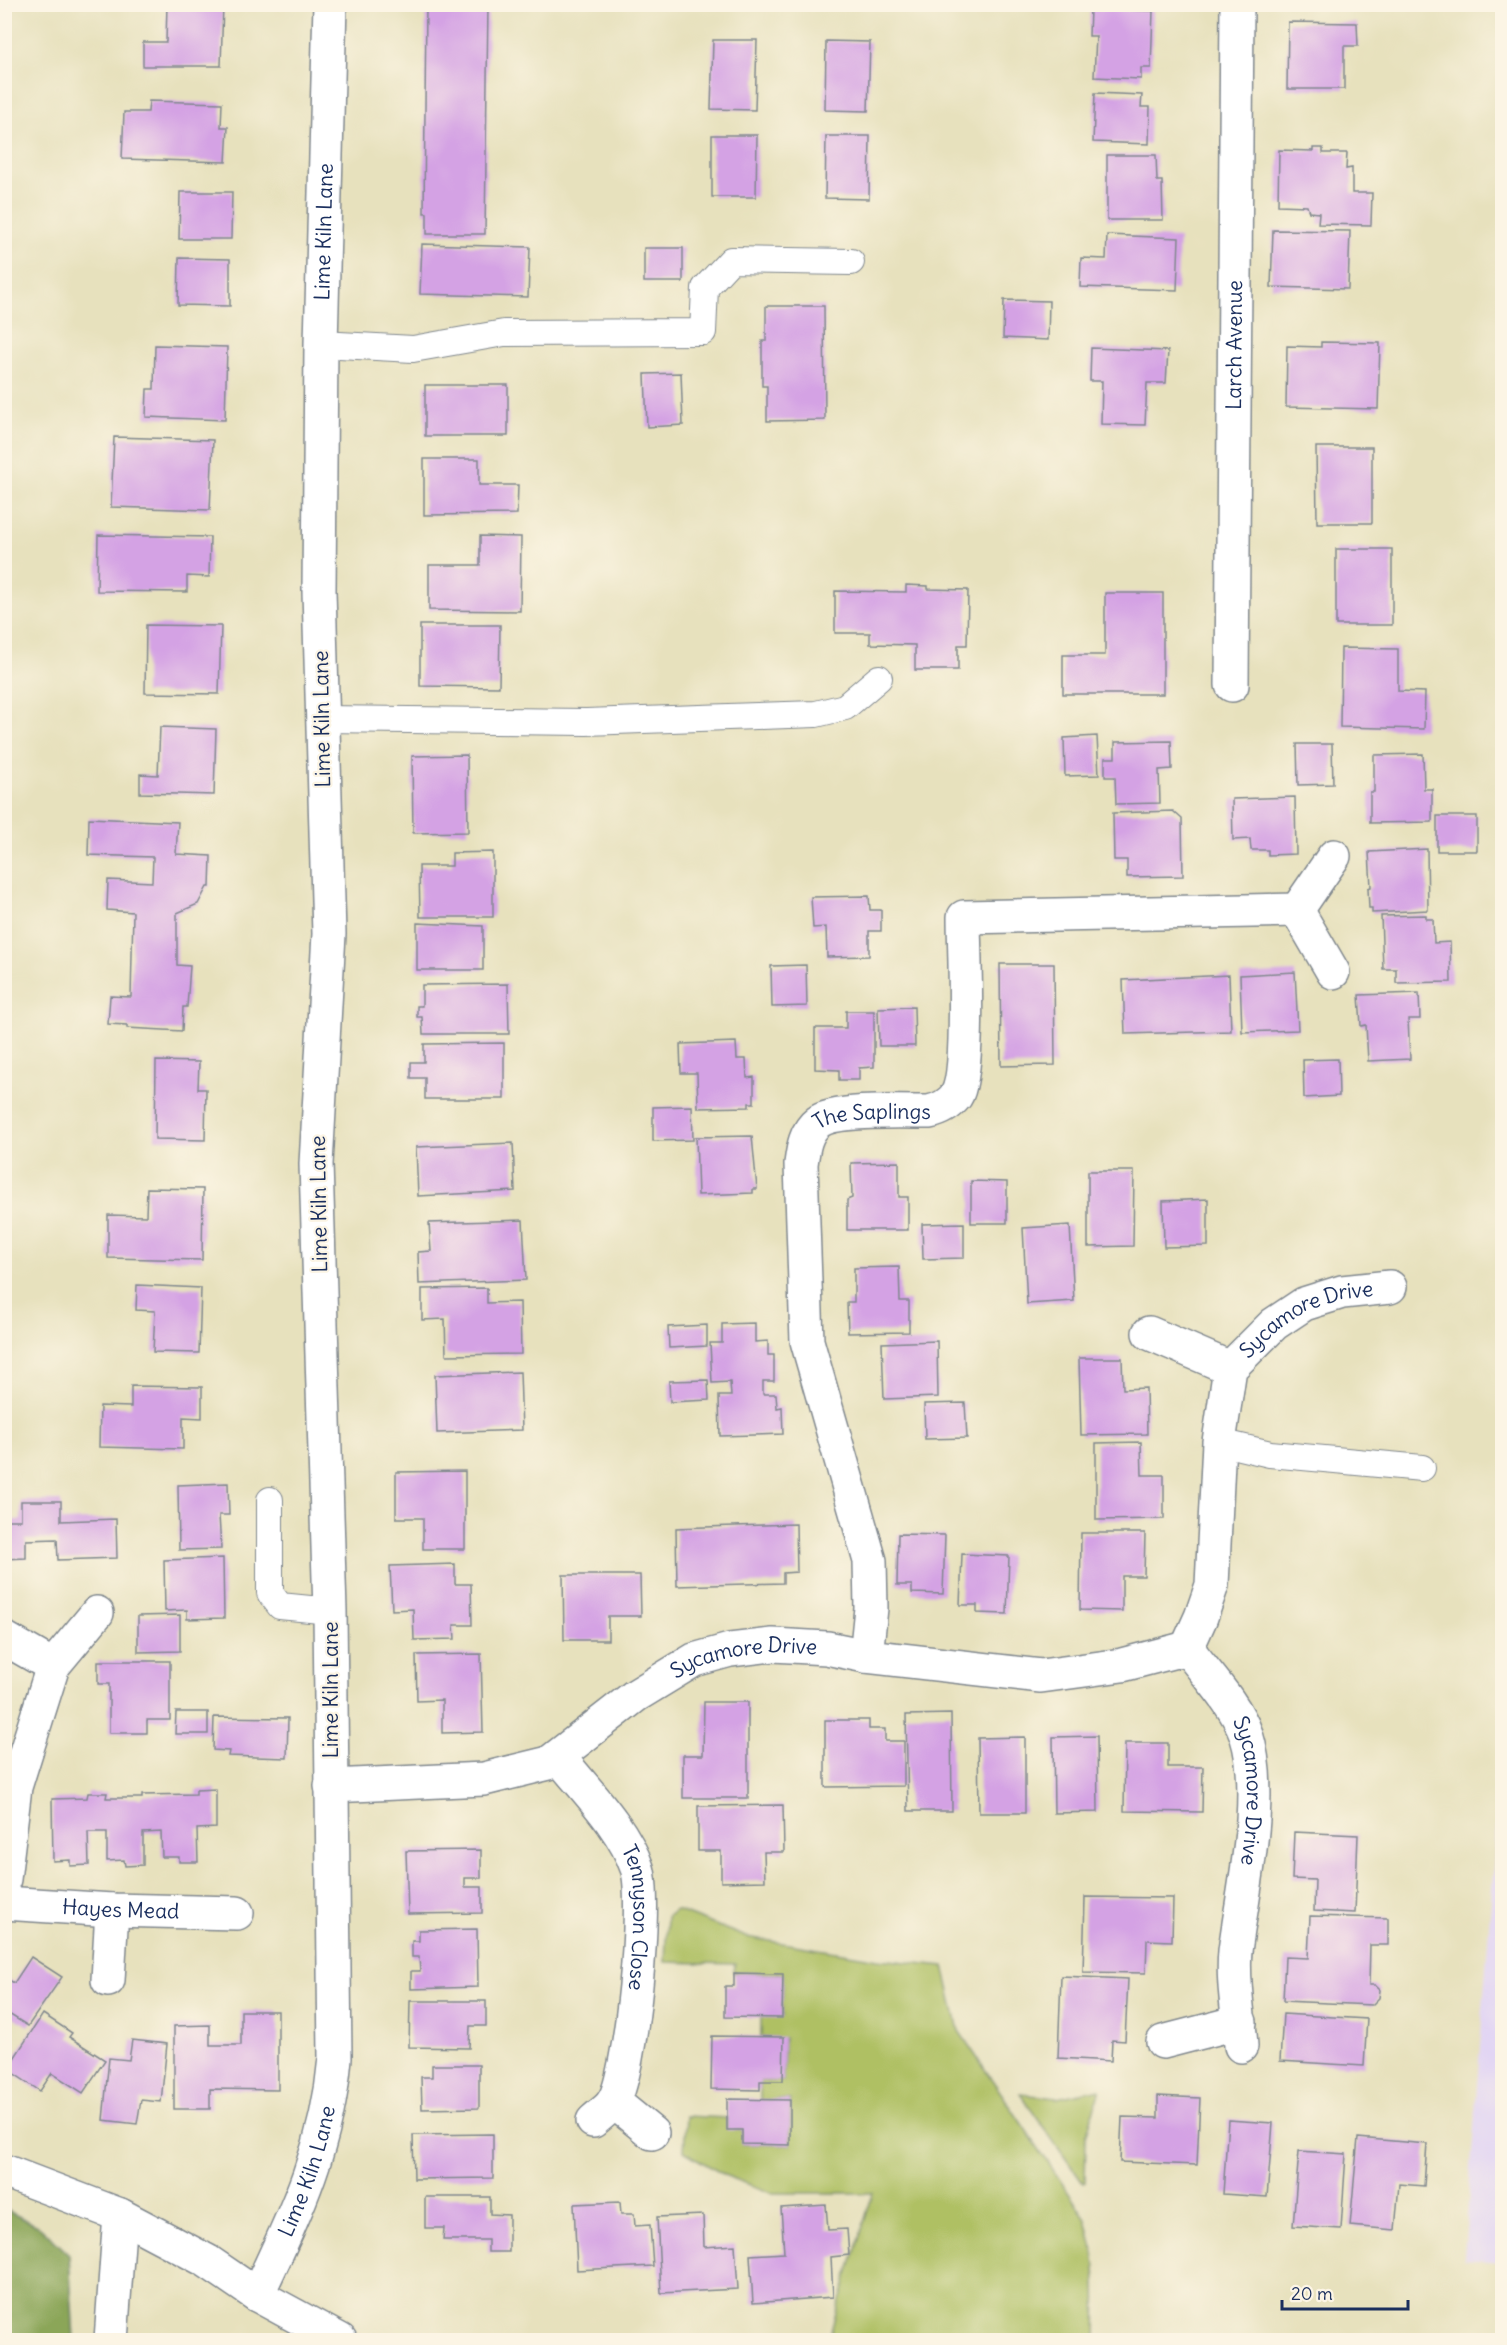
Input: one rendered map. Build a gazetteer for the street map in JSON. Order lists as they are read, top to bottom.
{
  "streets": {
    "street": [
      "Lime Kiln Lane",
      "Larch Avenue",
      "The Saplings",
      "Sycamore Drive",
      "Hayes Mead",
      "Tennyson Close"
    ]
  },
  "crossings": [
    ["Lime Kiln Lane", "Sycamore Drive"],
    ["The Saplings", "Sycamore Drive"],
    ["Sycamore Drive", "Tennyson Close"]
  ],
  "scale_bar": "20 m"
}
